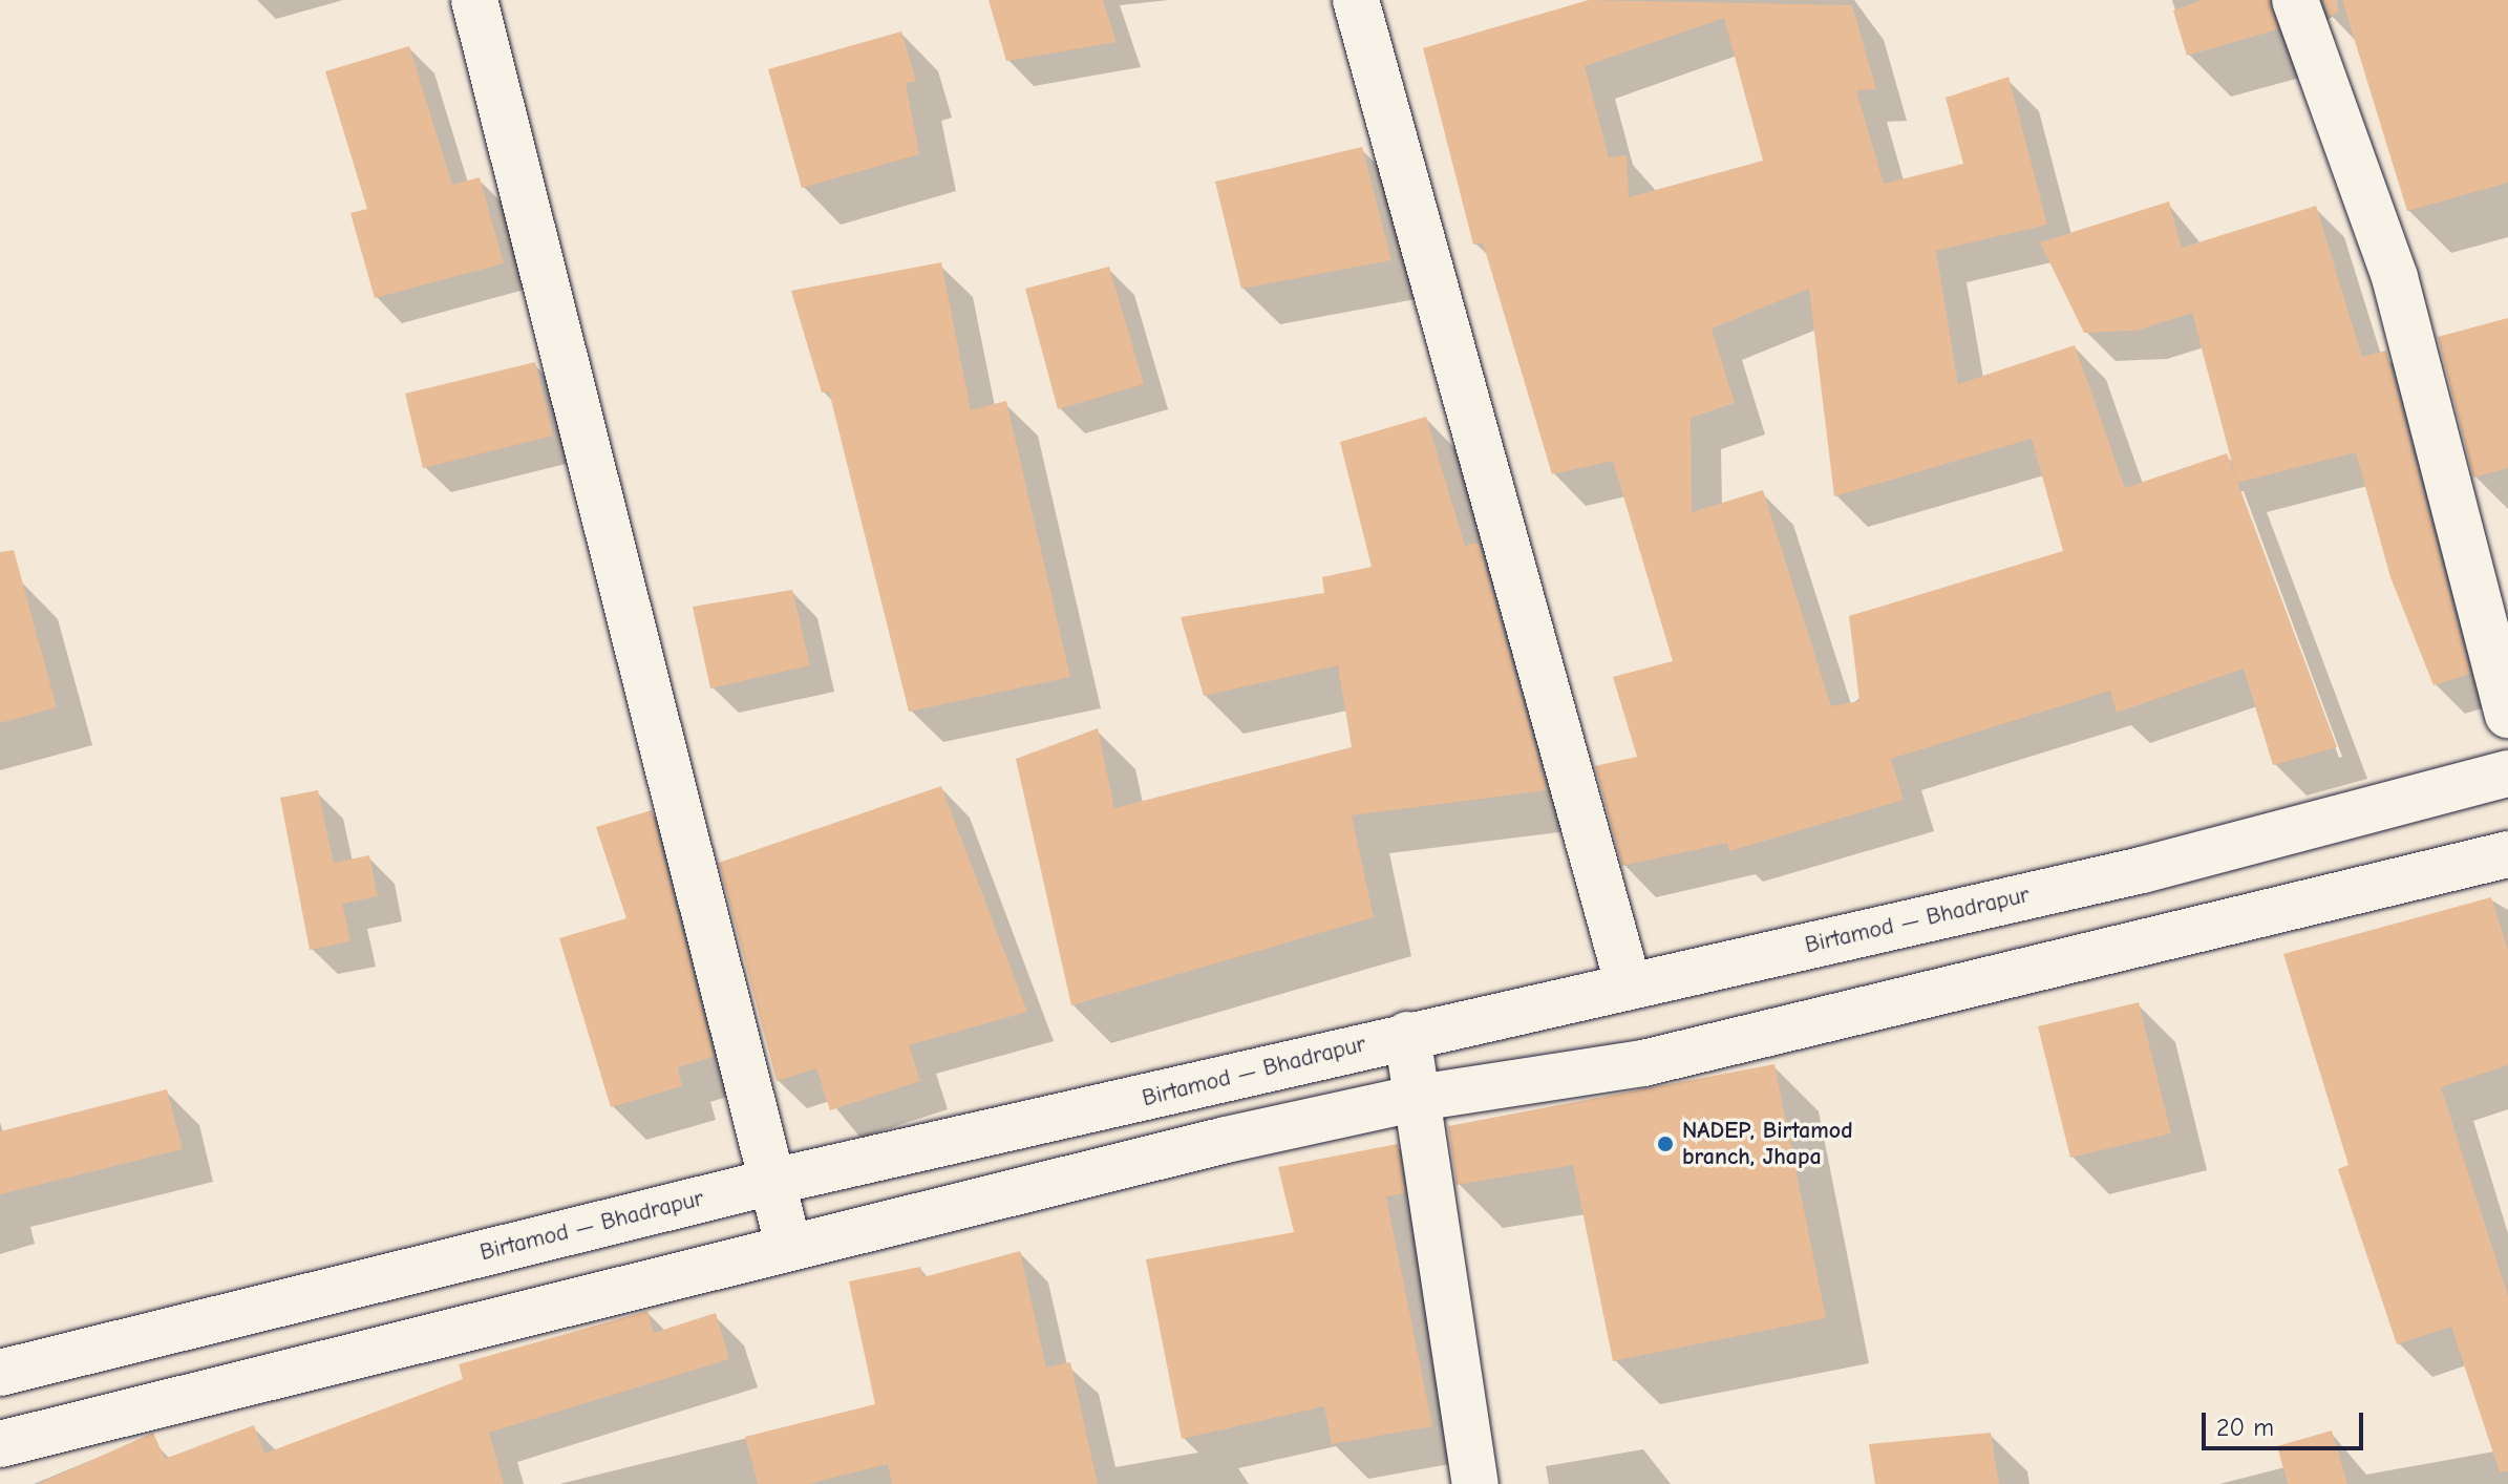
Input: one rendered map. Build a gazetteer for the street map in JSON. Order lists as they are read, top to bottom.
{
  "streets": {
    "main road": ["Birtamod — Bhadrapur"]
  },
  "places": ["NADEP, Birtamod branch, Jhapa"],
  "scale_bar": "20 m"
}
